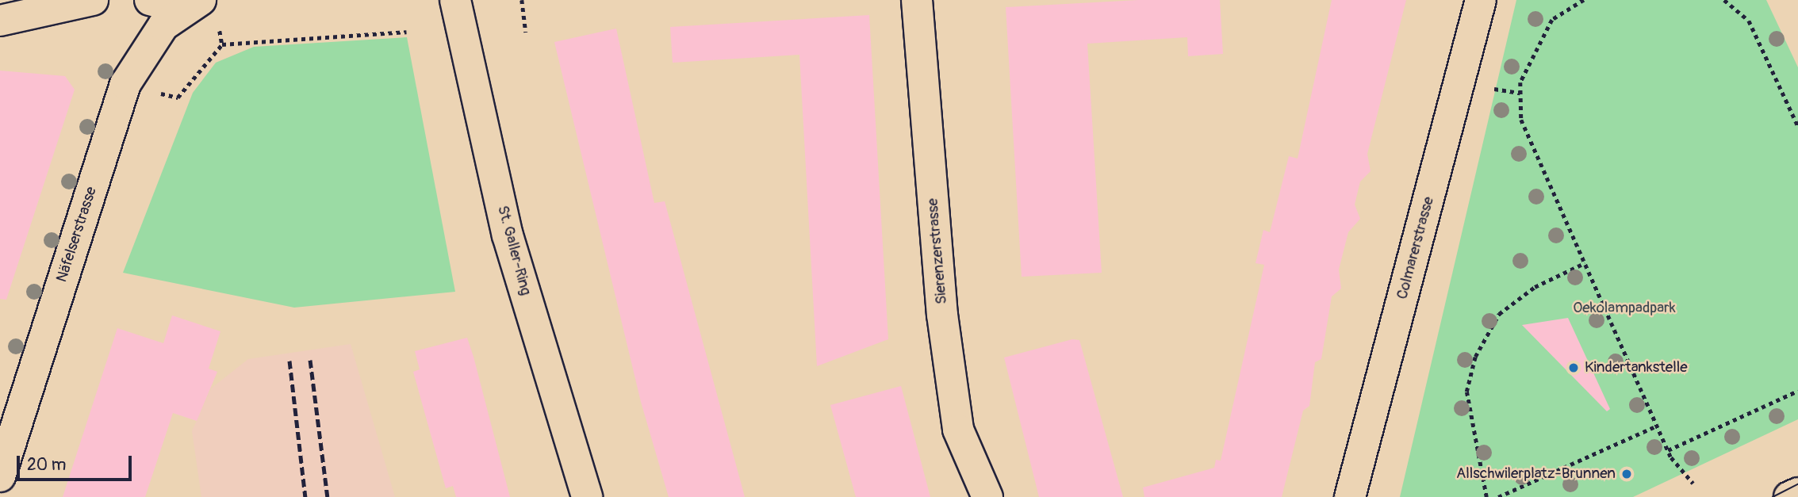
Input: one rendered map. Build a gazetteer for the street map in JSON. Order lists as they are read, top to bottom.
{
  "streets": {
    "street": [
      "Näfelserstrasse",
      "Colmarerstrasse",
      "St. Galler-Ring",
      "Sierenzerstrasse"
    ]
  },
  "parks": ["Oekolampadpark"],
  "places": ["Kindertankstelle", "Allschwilerplatz-Brunnen"],
  "scale_bar": "20 m"
}
